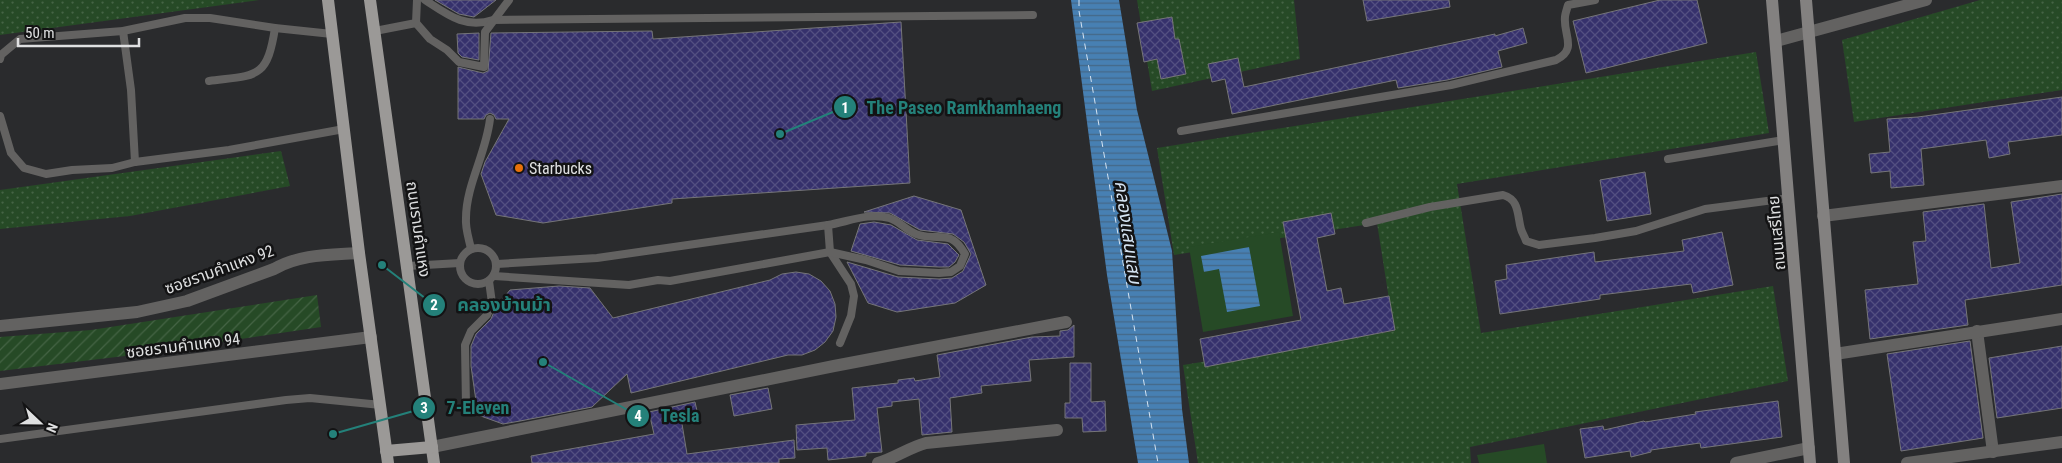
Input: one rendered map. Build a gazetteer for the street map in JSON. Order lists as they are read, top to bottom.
{
  "streets": {
    "main road": ["ถนนรามคำแหง", "ถนนเสรีไทย"],
    "street": ["ซอยรามคําแหง 92", "ซอยรามคําแหง 94"]
  },
  "water": ["คลองแสนแสบ"],
  "places": [
    "The Paseo Ramkhamhaeng",
    "Starbucks",
    "คลองบ้านม้า",
    "Tesla",
    "7-Eleven"
  ],
  "scale_bar": "50 m",
  "north": "right"
}
